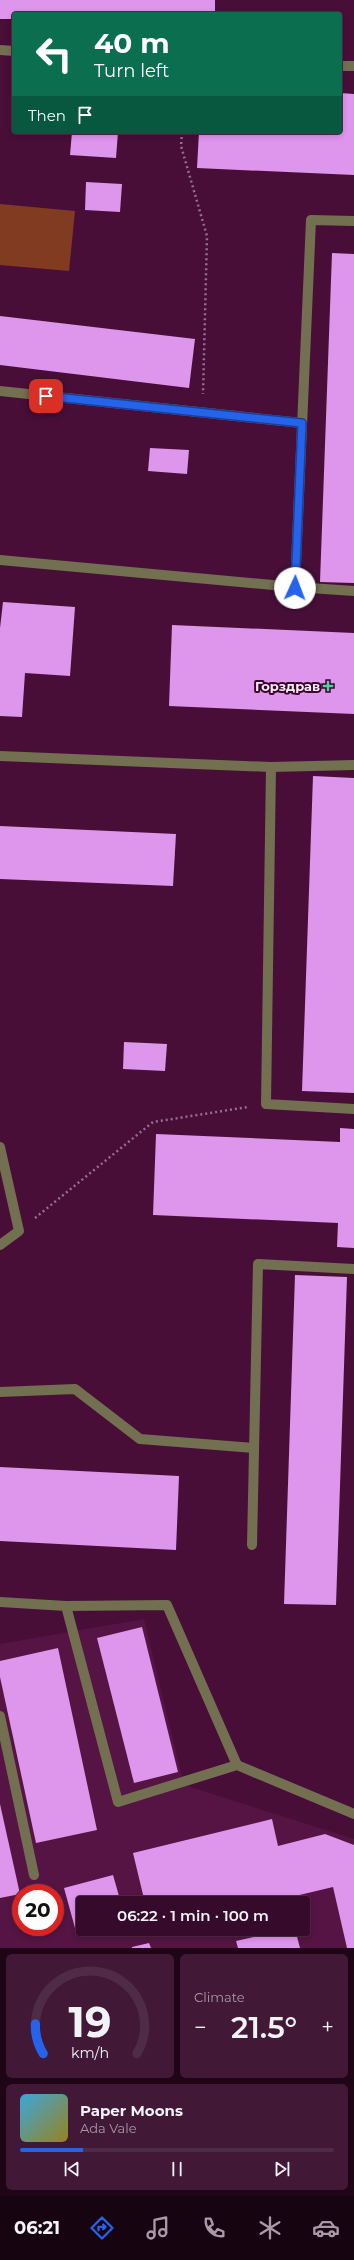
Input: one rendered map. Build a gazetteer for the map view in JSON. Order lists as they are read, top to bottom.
{
  "places": {
    "health": ["Горздрав"]
  },
  "page": {
    "turn": ["40 m", "Turn left"],
    "then": "Then",
    "limit": "20",
    "trip": "06:22 · 1 min · 100 m",
    "tile": "Climate",
    "heat": ["−", "21.5°", "+"],
    "song": ["Paper Moons", "Ada Vale"],
    "tabs": "06:21",
    "gauge": ["19", "km/h"]
  }
}
